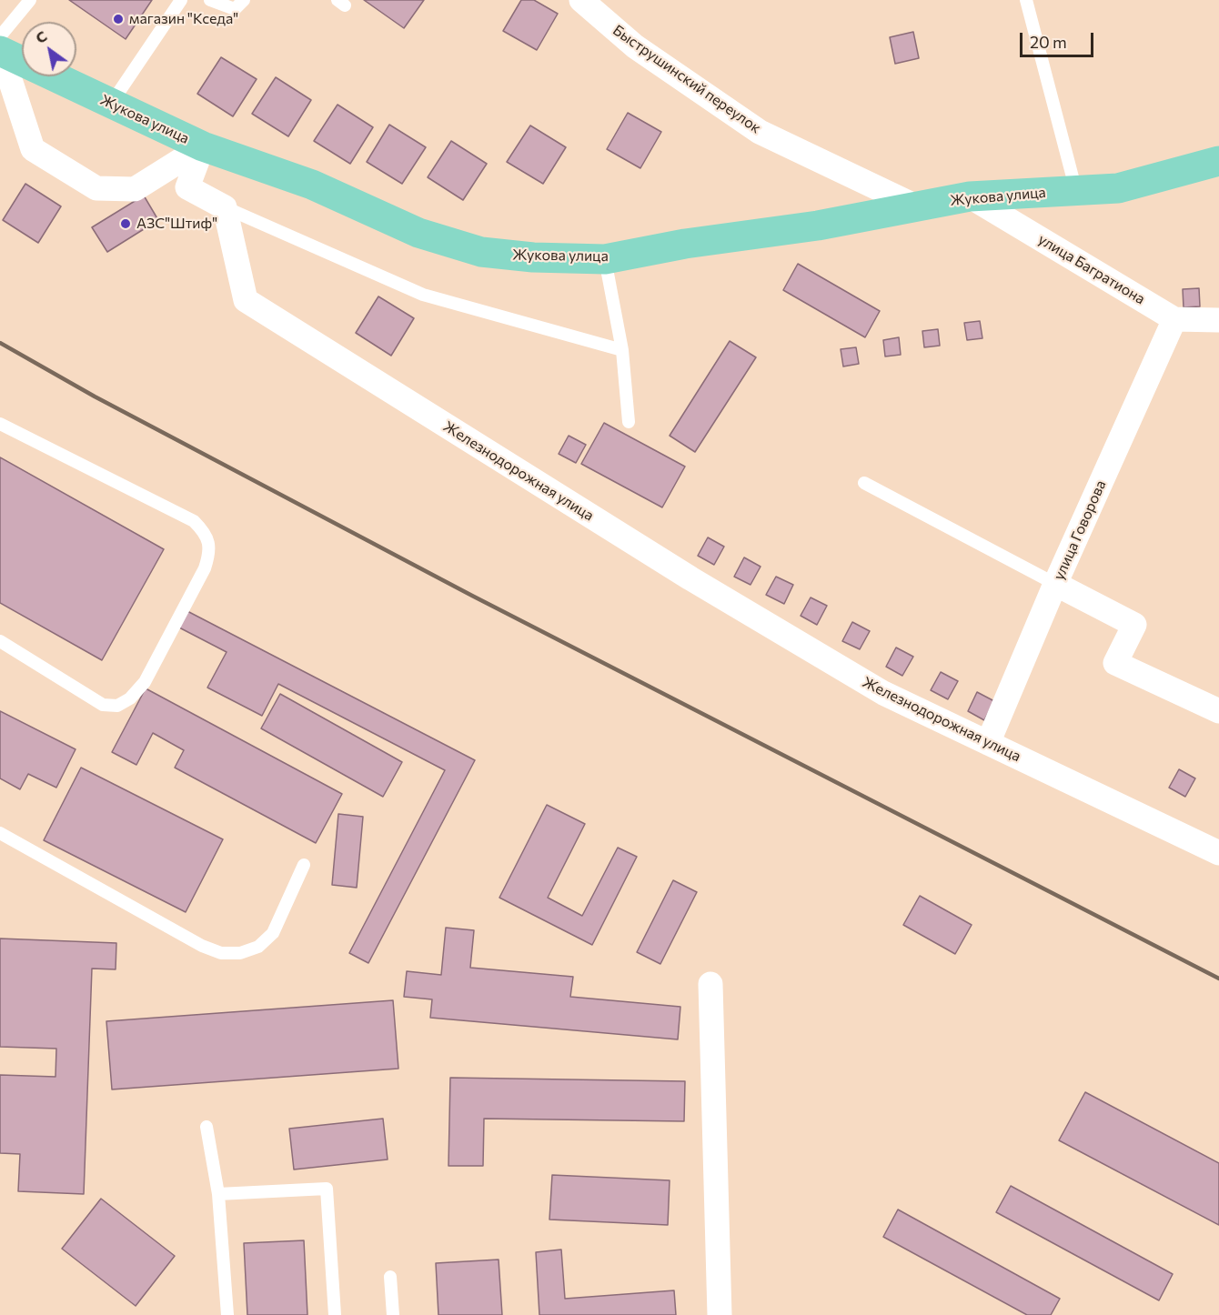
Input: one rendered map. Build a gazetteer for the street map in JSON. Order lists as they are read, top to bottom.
{
  "streets": {
    "main road": ["Жукова улица"],
    "street": [
      "Быструшинский переулок",
      "улица Багратиона",
      "Железнодорожная улица",
      "улица Говорова"
    ]
  },
  "crossings": [
    ["Быструшинский переулок", "Жукова улица"],
    ["Жукова улица", "улица Багратиона"],
    ["улица Багратиона", "улица Говорова"],
    ["Железнодорожная улица", "улица Говорова"]
  ],
  "places": ["магазин \"Кседа\"", "АЗС\"Штиф\""],
  "scale_bar": "20 m",
  "north": "top left"
}
